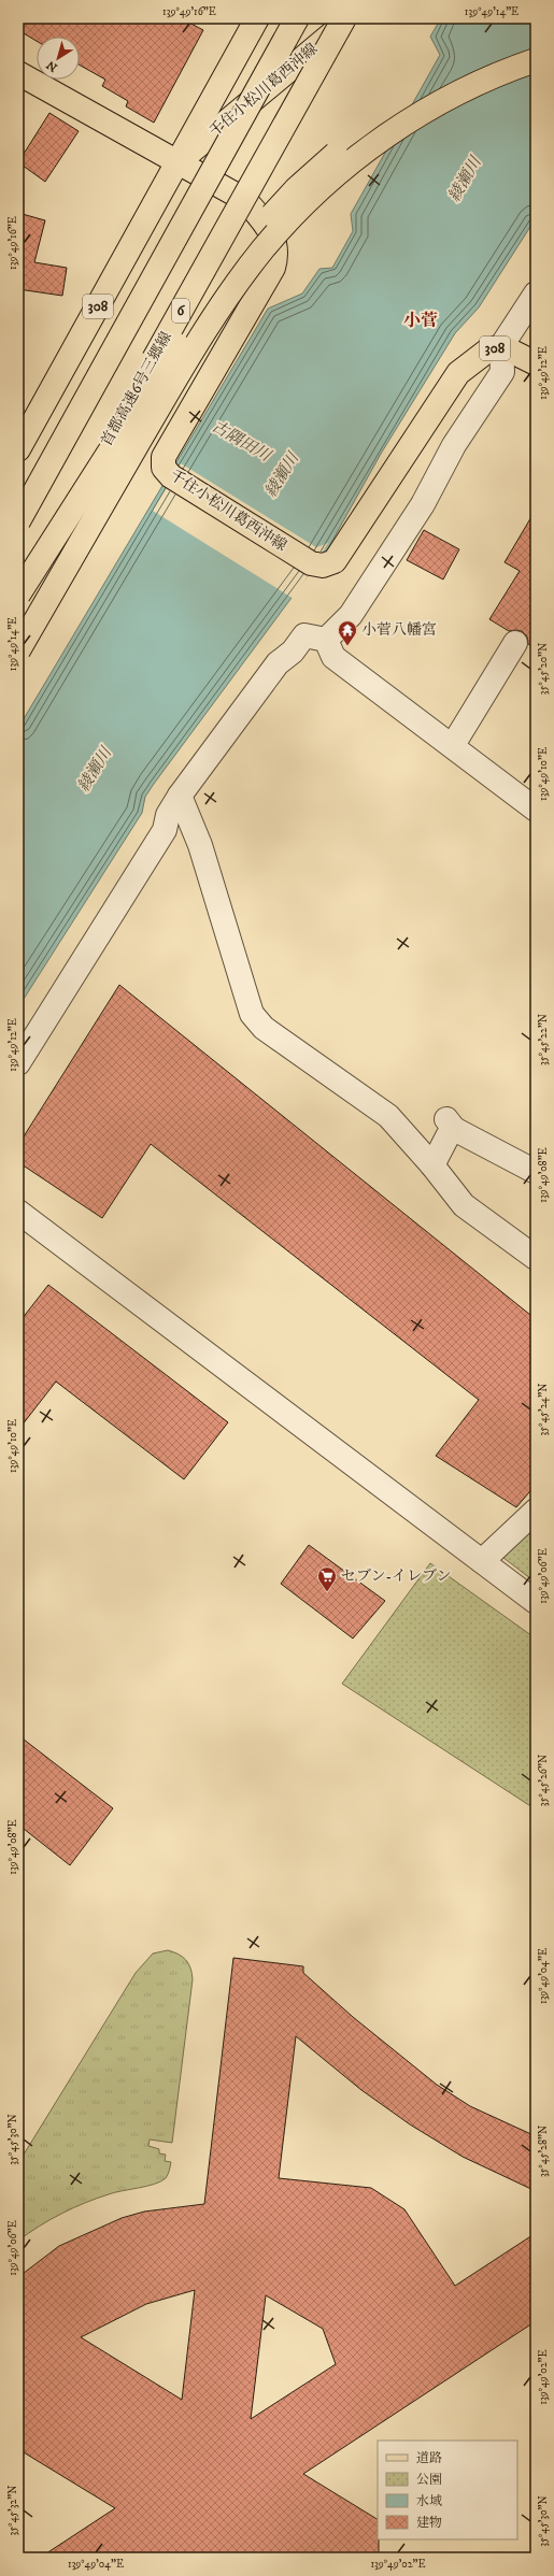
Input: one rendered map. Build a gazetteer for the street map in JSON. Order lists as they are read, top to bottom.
{
  "streets": {
    "main road": [
      "千住小松川葛西沖線",
      "308",
      "6",
      "首都高速6号三郷線"
    ]
  },
  "crossings": [
    ["千住小松川葛西沖線", "308"]
  ],
  "districts": ["小菅"],
  "water": ["綾瀬川", "古隅田川"],
  "places": {
    "temple": ["小菅八幡宮"],
    "supermarket": ["セブン-イレブン"]
  },
  "legend": [
    "道路",
    "公園",
    "水域",
    "建物"
  ],
  "north": "bottom left",
  "coordinates": [
    "139°49'16\"E",
    "139°49'14\"E",
    "139°49'12\"E",
    "35°45'20\"N",
    "139°49'10\"E",
    "35°45'22\"N",
    "139°49'08\"E",
    "35°45'24\"N",
    "139°49'06\"E",
    "35°45'26\"N",
    "139°49'04\"E",
    "35°45'30\"N",
    "35°45'28\"N",
    "139°49'02\"E",
    "35°45'32\"N"
  ]
}
